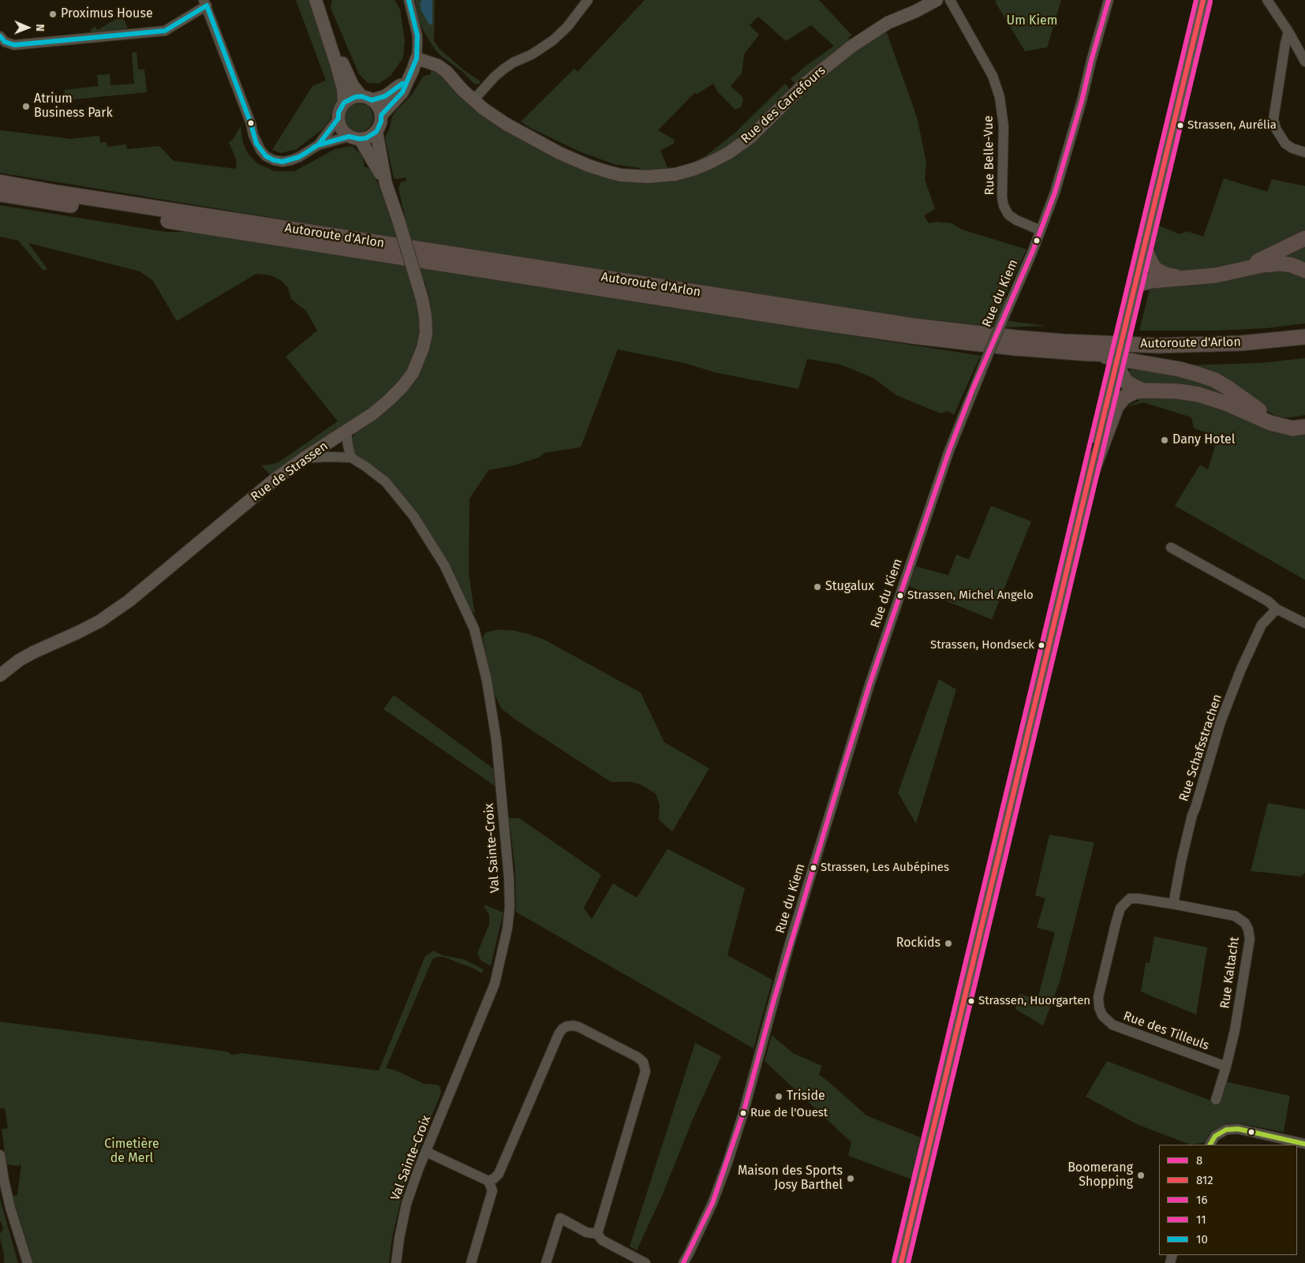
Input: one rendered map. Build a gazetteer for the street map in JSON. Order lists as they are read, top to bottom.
{
  "streets": {
    "highway": ["Autoroute d'Arlon"],
    "main road": ["Rue des Carrefours", "Rue de Strassen"],
    "street": [
      "Rue Belle-Vue",
      "Rue du Kiem",
      "Rue Schafsstrachen",
      "Val Sainte-Croix",
      "Rue Kaltacht",
      "Rue des Tilleuls"
    ]
  },
  "crossings": [
    ["Rue Belle-Vue", "Rue du Kiem"],
    ["Rue Schafsstrachen", "Rue Kaltacht"],
    ["Rue Schafsstrachen", "Rue des Tilleuls"],
    ["Rue Kaltacht", "Rue des Tilleuls"]
  ],
  "parks": ["Um Kiem", "Cimetière de Merl"],
  "places": [
    "Proximus House",
    "Atrium Business Park",
    "Strassen, Aurélia",
    "Dany Hotel",
    "Stugalux",
    "Strassen, Michel Angelo",
    "Strassen, Hondseck",
    "Strassen, Les Aubépines",
    "Rockids",
    "Strassen, Huorgarten",
    "Triside",
    "Rue de l'Ouest",
    "Boomerang Shopping",
    "Maison des Sports Josy Barthel"
  ],
  "lines": [
    "transit line 8",
    "transit line 812",
    "transit line 11",
    "transit line 10",
    "transit line 16"
  ],
  "legend": [
    "8",
    "812",
    "16",
    "11",
    "10"
  ],
  "north": "right"
}
